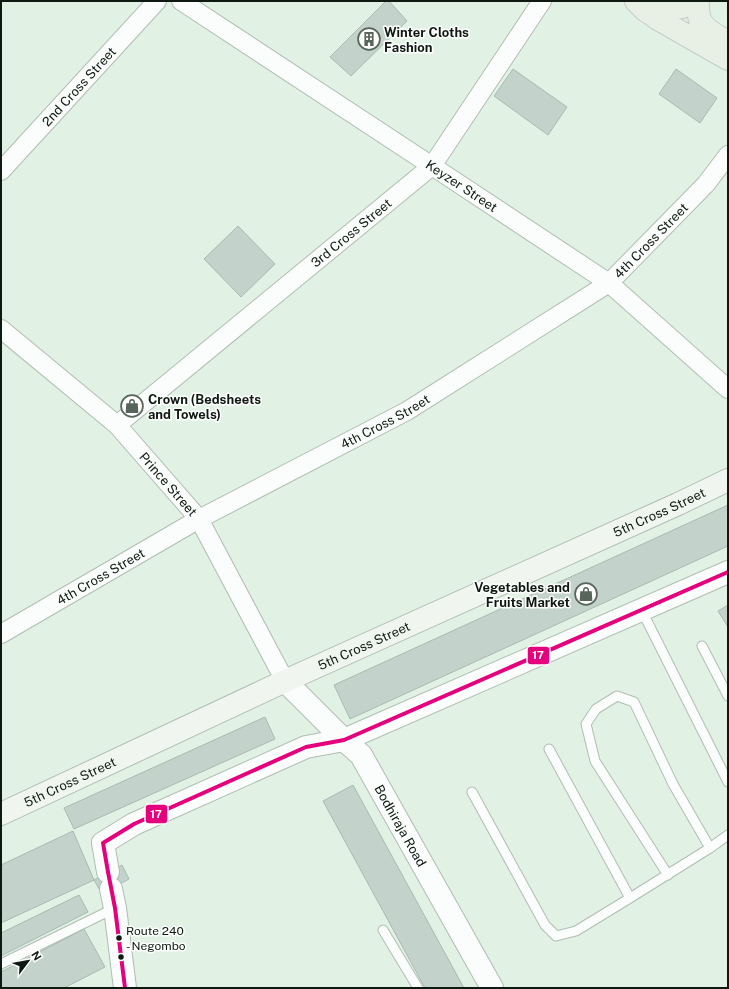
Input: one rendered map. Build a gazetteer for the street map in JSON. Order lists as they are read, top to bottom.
{
  "streets": {
    "main road": ["5th Cross Street"],
    "street": [
      "2nd Cross Street",
      "Keyzer Street",
      "3rd Cross Street",
      "4th Cross Street",
      "Prince Street",
      "Bodhiraja Road"
    ]
  },
  "crossings": [
    ["Keyzer Street", "3rd Cross Street"],
    ["Keyzer Street", "4th Cross Street"],
    ["3rd Cross Street", "Prince Street"],
    ["4th Cross Street", "Prince Street"],
    ["Prince Street", "5th Cross Street"],
    ["Prince Street", "Bodhiraja Road"],
    ["5th Cross Street", "Bodhiraja Road"]
  ],
  "places": {
    "building": ["Winter Cloths Fashion"],
    "shop": ["Crown (Bedsheets and Towels)", "Vegetables and Fruits Market"],
    "other": ["Route 240 - Negombo"]
  },
  "lines": ["transit line 17"],
  "north": "top right"
}
